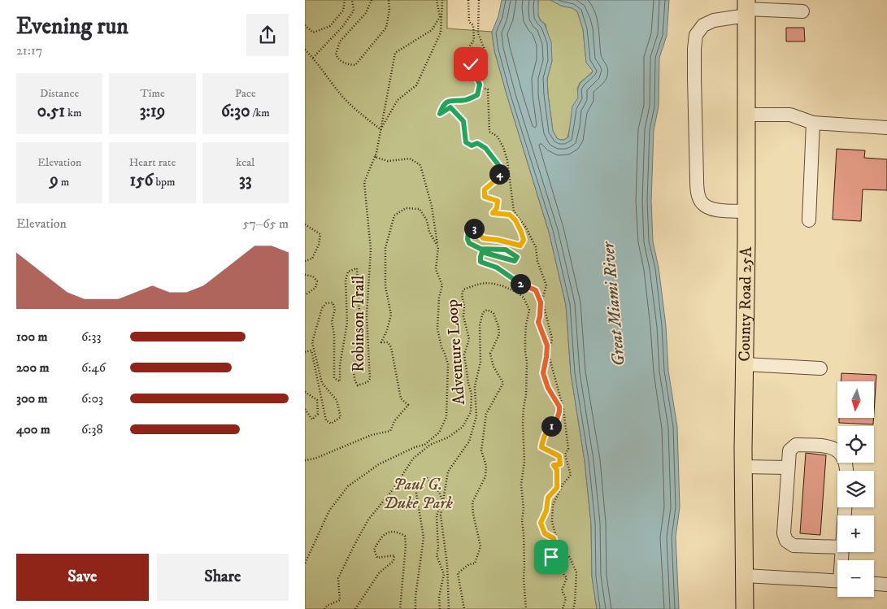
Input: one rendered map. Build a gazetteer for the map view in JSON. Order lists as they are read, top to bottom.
{
  "streets": {
    "main road": ["County Road 25A"],
    "path": ["Robinson Trail", "Adventure Loop"]
  },
  "water": ["Great Miami River"],
  "parks": ["Paul G. Duke Park"],
  "north": "bottom",
  "page": {
    "heading": ["Evening run", "21:17"],
    "stats": [
      ["Distance", "0.51 km"],
      ["Time", "3:19"],
      ["Pace", "6:30 /km"],
      ["Elevation", "9 m"],
      ["Heart rate", "156 bpm"],
      ["kcal", "33"]
    ],
    "pins": [
      "4",
      "3",
      "2",
      "1"
    ],
    "chart": ["Elevation", "57–65 m"],
    "list": [
      {
        "name": "100 m",
        "note": "6:33"
      },
      {
        "name": "200 m",
        "note": "6:46"
      },
      {
        "name": "300 m",
        "note": "6:03"
      },
      {
        "name": "400 m",
        "note": "6:38"
      }
    ],
    "map_buttons": ["+", "−"],
    "buttons": ["Save", "Share"]
  }
}
